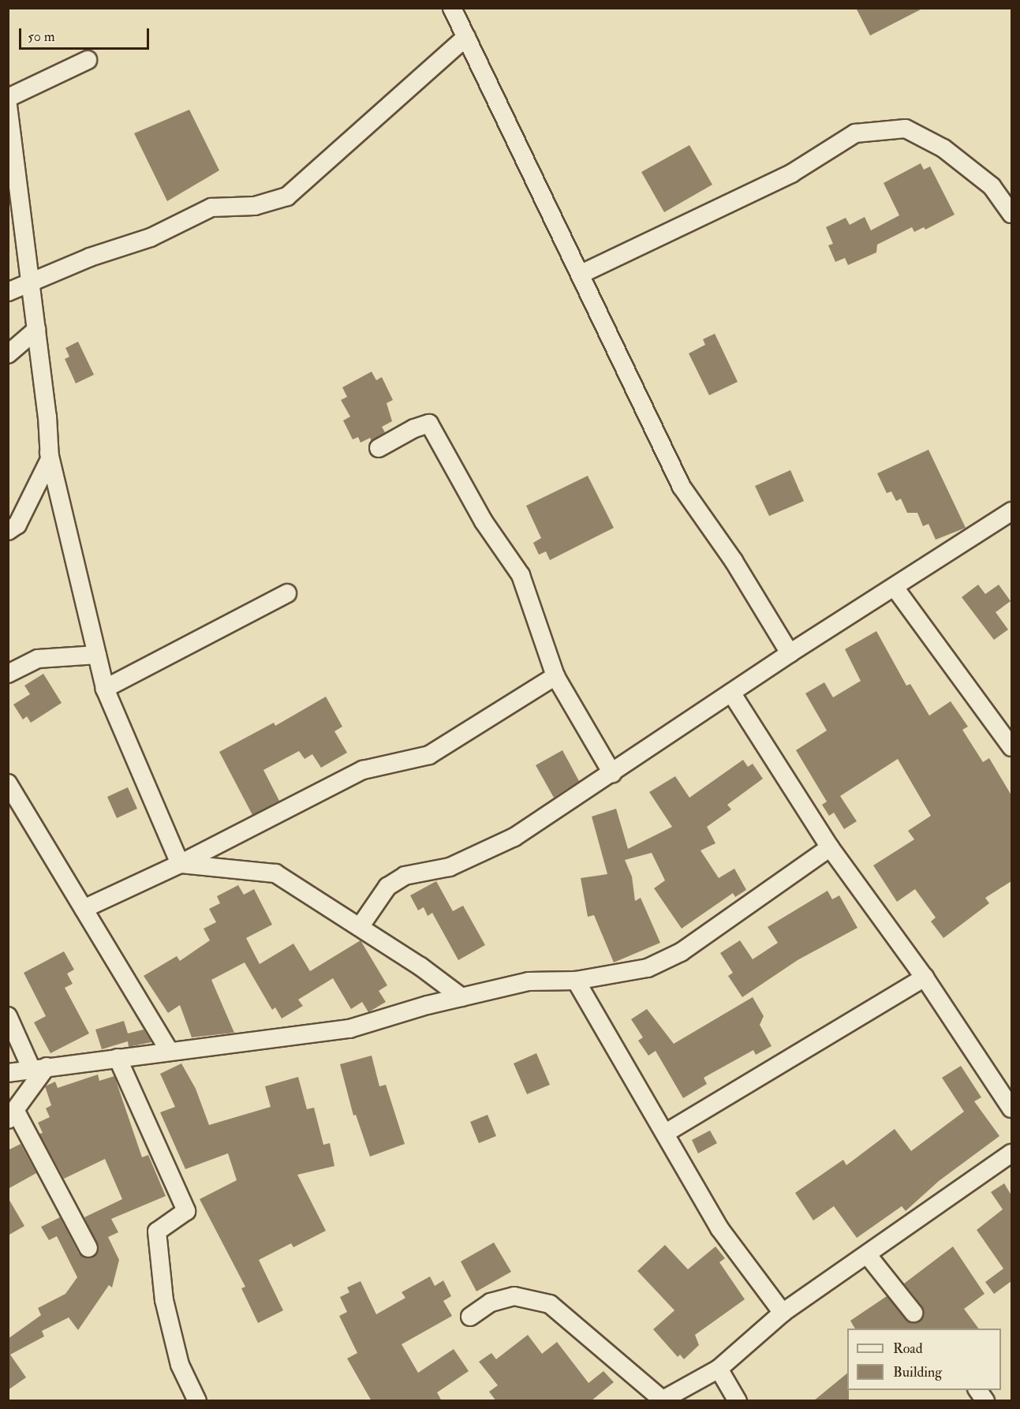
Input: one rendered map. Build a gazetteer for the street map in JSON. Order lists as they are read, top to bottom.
{
  "legend": ["Road", "Building"],
  "scale_bar": "50 m"
}
